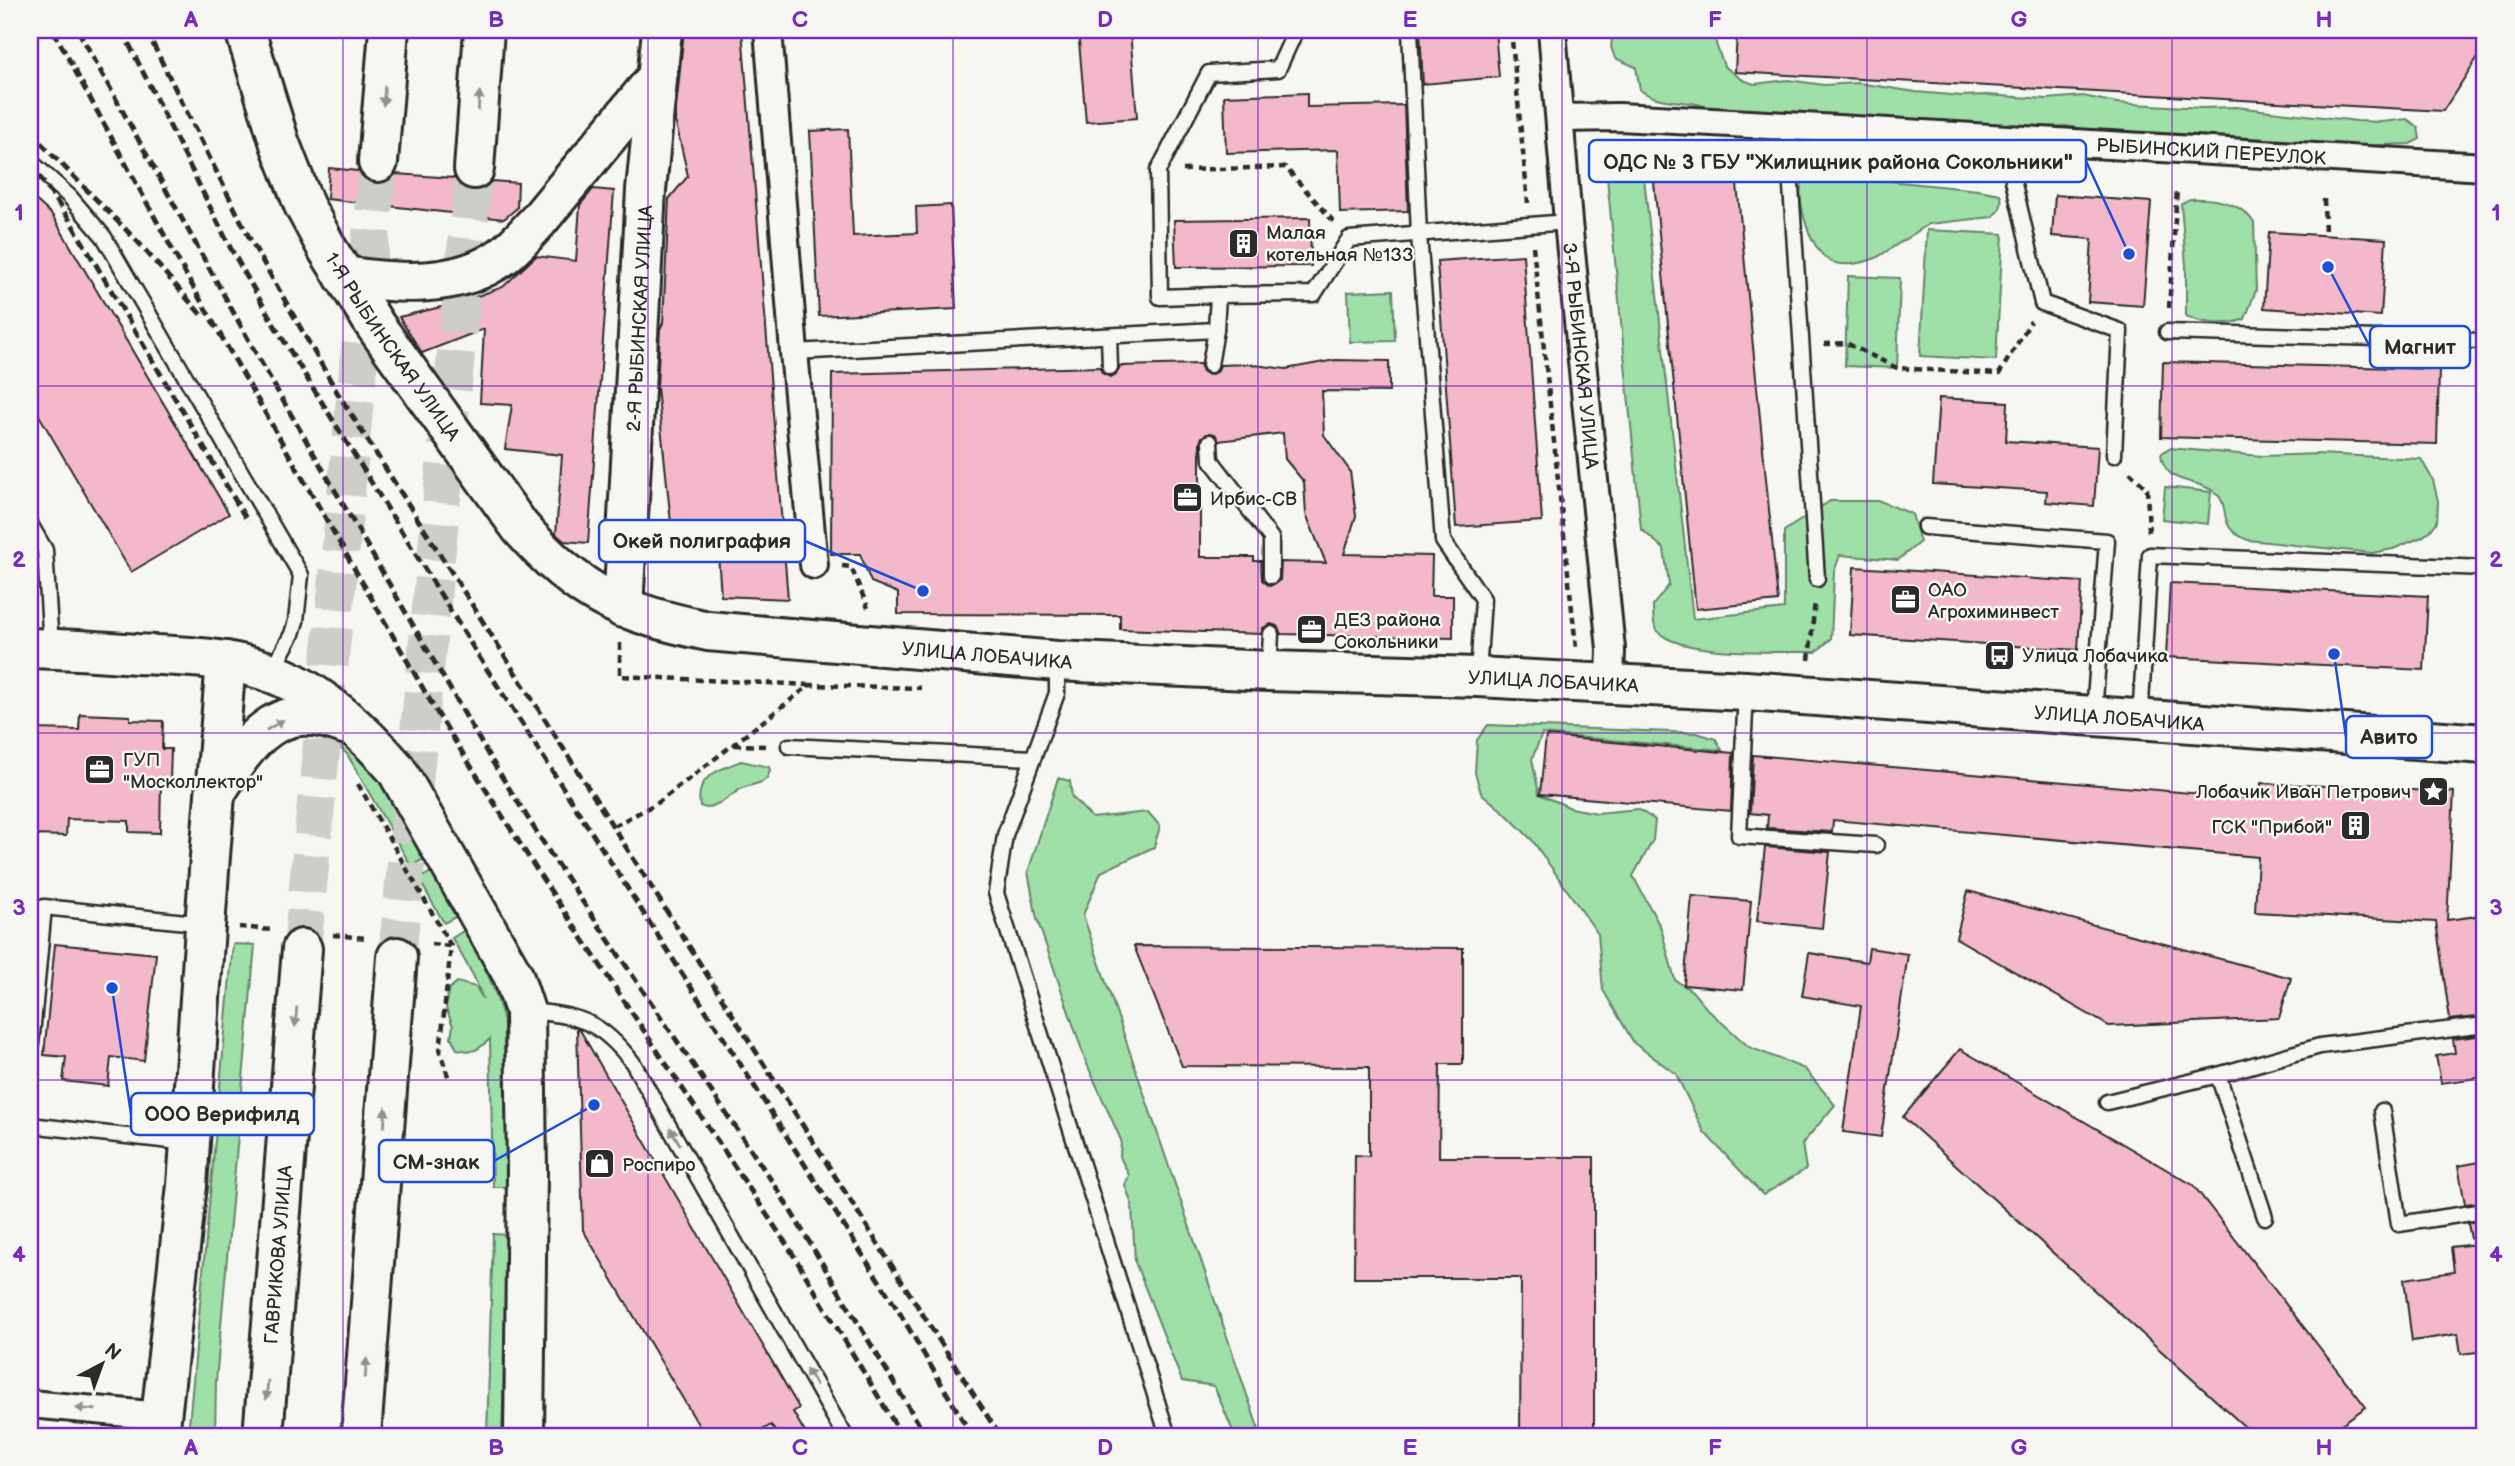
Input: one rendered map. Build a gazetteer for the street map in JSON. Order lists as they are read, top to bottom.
{
  "streets": {
    "street": [
      "РЫБИНСКИЙ ПЕРЕУЛОК",
      "2-Я РЫБИНСКАЯ УЛИЦА",
      "1-Я РЫБИНСКАЯ УЛИЦА",
      "3-Я РЫБИНСКАЯ УЛИЦА",
      "УЛИЦА ЛОБАЧИКА",
      "ГАВРИКОВА УЛИЦА"
    ]
  },
  "crossings": [
    ["РЫБИНСКИЙ ПЕРЕУЛОК", "3-Я РЫБИНСКАЯ УЛИЦА"],
    ["2-Я РЫБИНСКАЯ УЛИЦА", "1-Я РЫБИНСКАЯ УЛИЦА"],
    ["2-Я РЫБИНСКАЯ УЛИЦА", "УЛИЦА ЛОБАЧИКА"],
    ["1-Я РЫБИНСКАЯ УЛИЦА", "УЛИЦА ЛОБАЧИКА"],
    ["3-Я РЫБИНСКАЯ УЛИЦА", "УЛИЦА ЛОБАЧИКА"]
  ],
  "places": {
    "building": ["Малая котельная №133", "ГСК \"Прибой\""],
    "other": [
      "ОДС № 3 ГБУ \"Жилищник района Сокольники\"",
      "Магнит",
      "Окей полиграфия",
      "Авито",
      "ООО Верифилд",
      "СМ-знак"
    ],
    "office": [
      "Ирбис-СВ",
      "ОАО Агрохиминвест",
      "ДЕЗ района Сокольники",
      "ГУП \"Москоллектор\""
    ],
    "bus stop": ["Улица Лобачика"],
    "place": ["Лобачик Иван Петрович"],
    "shop": ["Роспиро"]
  },
  "north": "top right",
  "grid": {
    "columns": [
      "A",
      "B",
      "C",
      "D",
      "E",
      "F",
      "G",
      "H"
    ],
    "rows": [
      "1",
      "2",
      "3",
      "4"
    ]
  }
}
